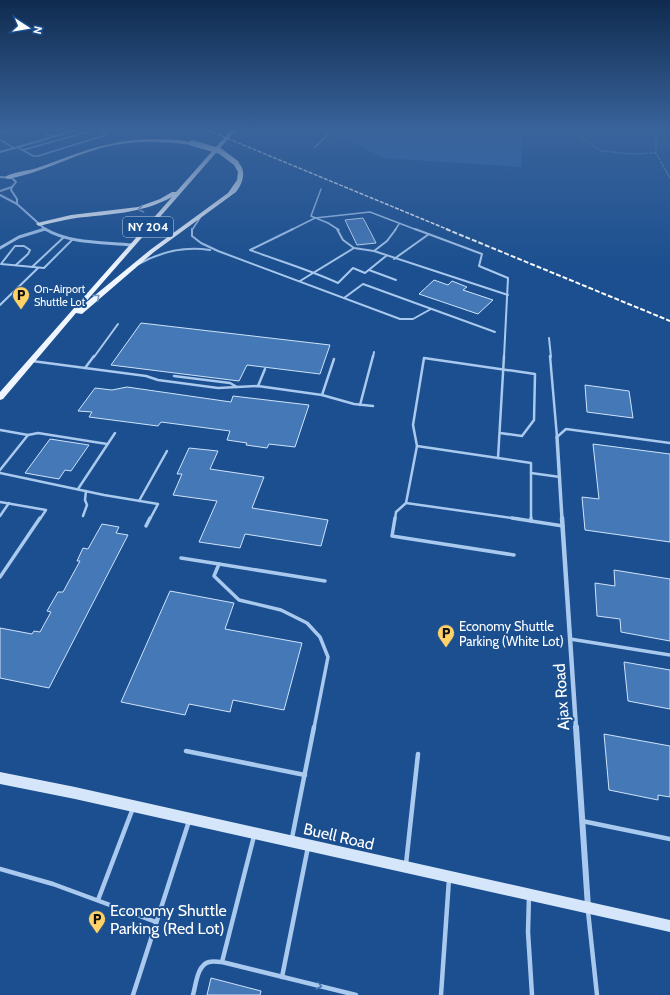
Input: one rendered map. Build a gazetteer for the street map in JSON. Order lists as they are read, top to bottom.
{
  "streets": {
    "main road": ["NY 204"],
    "street": ["Ajax Road", "Buell Road"]
  },
  "crossings": [
    ["Ajax Road", "Buell Road"]
  ],
  "places": {
    "parking": ["On-Airport Shuttle Lot", "Economy Shuttle Parking (White Lot)", "Economy Shuttle Parking (Red Lot)"]
  },
  "north": "right"
}
